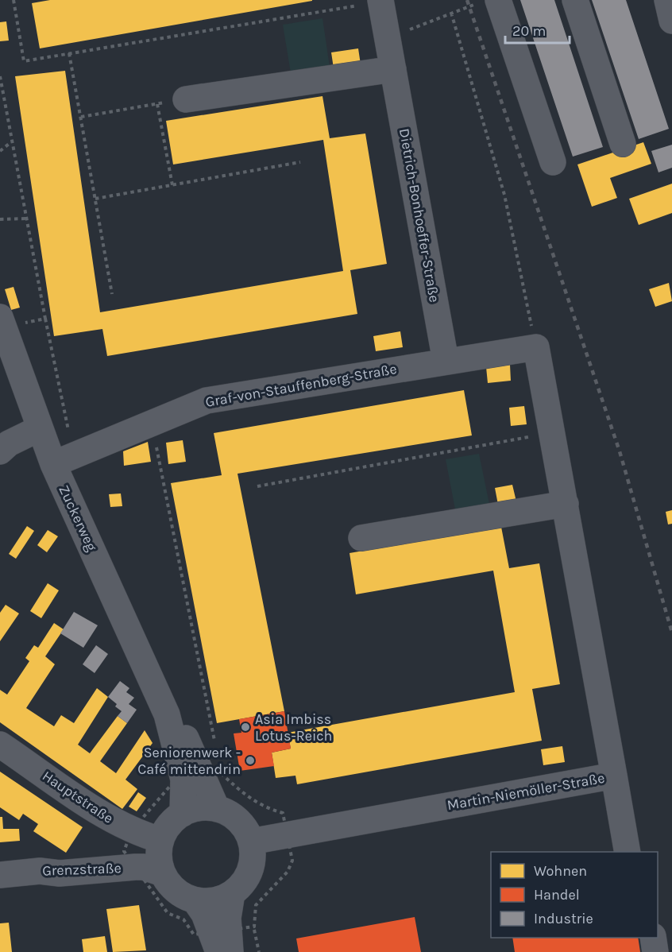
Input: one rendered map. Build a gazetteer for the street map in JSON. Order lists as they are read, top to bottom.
{
  "streets": {
    "street": [
      "Dietrich-Bonhoeffer-Straße",
      "Graf-von-Stauffenberg-Straße",
      "Zuckerweg",
      "Martin-Niemöller-Straße",
      "Hauptstraße",
      "Grenzstraße"
    ]
  },
  "crossings": [
    ["Dietrich-Bonhoeffer-Straße", "Graf-von-Stauffenberg-Straße"],
    ["Graf-von-Stauffenberg-Straße", "Zuckerweg"],
    ["Zuckerweg", "Martin-Niemöller-Straße"],
    ["Zuckerweg", "Hauptstraße"],
    ["Zuckerweg", "Grenzstraße"],
    ["Martin-Niemöller-Straße", "Hauptstraße"],
    ["Martin-Niemöller-Straße", "Grenzstraße"],
    ["Hauptstraße", "Grenzstraße"]
  ],
  "places": ["Asia Imbiss Lotus-Reich", "Seniorenwerk - Café mittendrin"],
  "legend": ["Wohnen", "Handel", "Industrie"],
  "scale_bar": "20 m"
}
